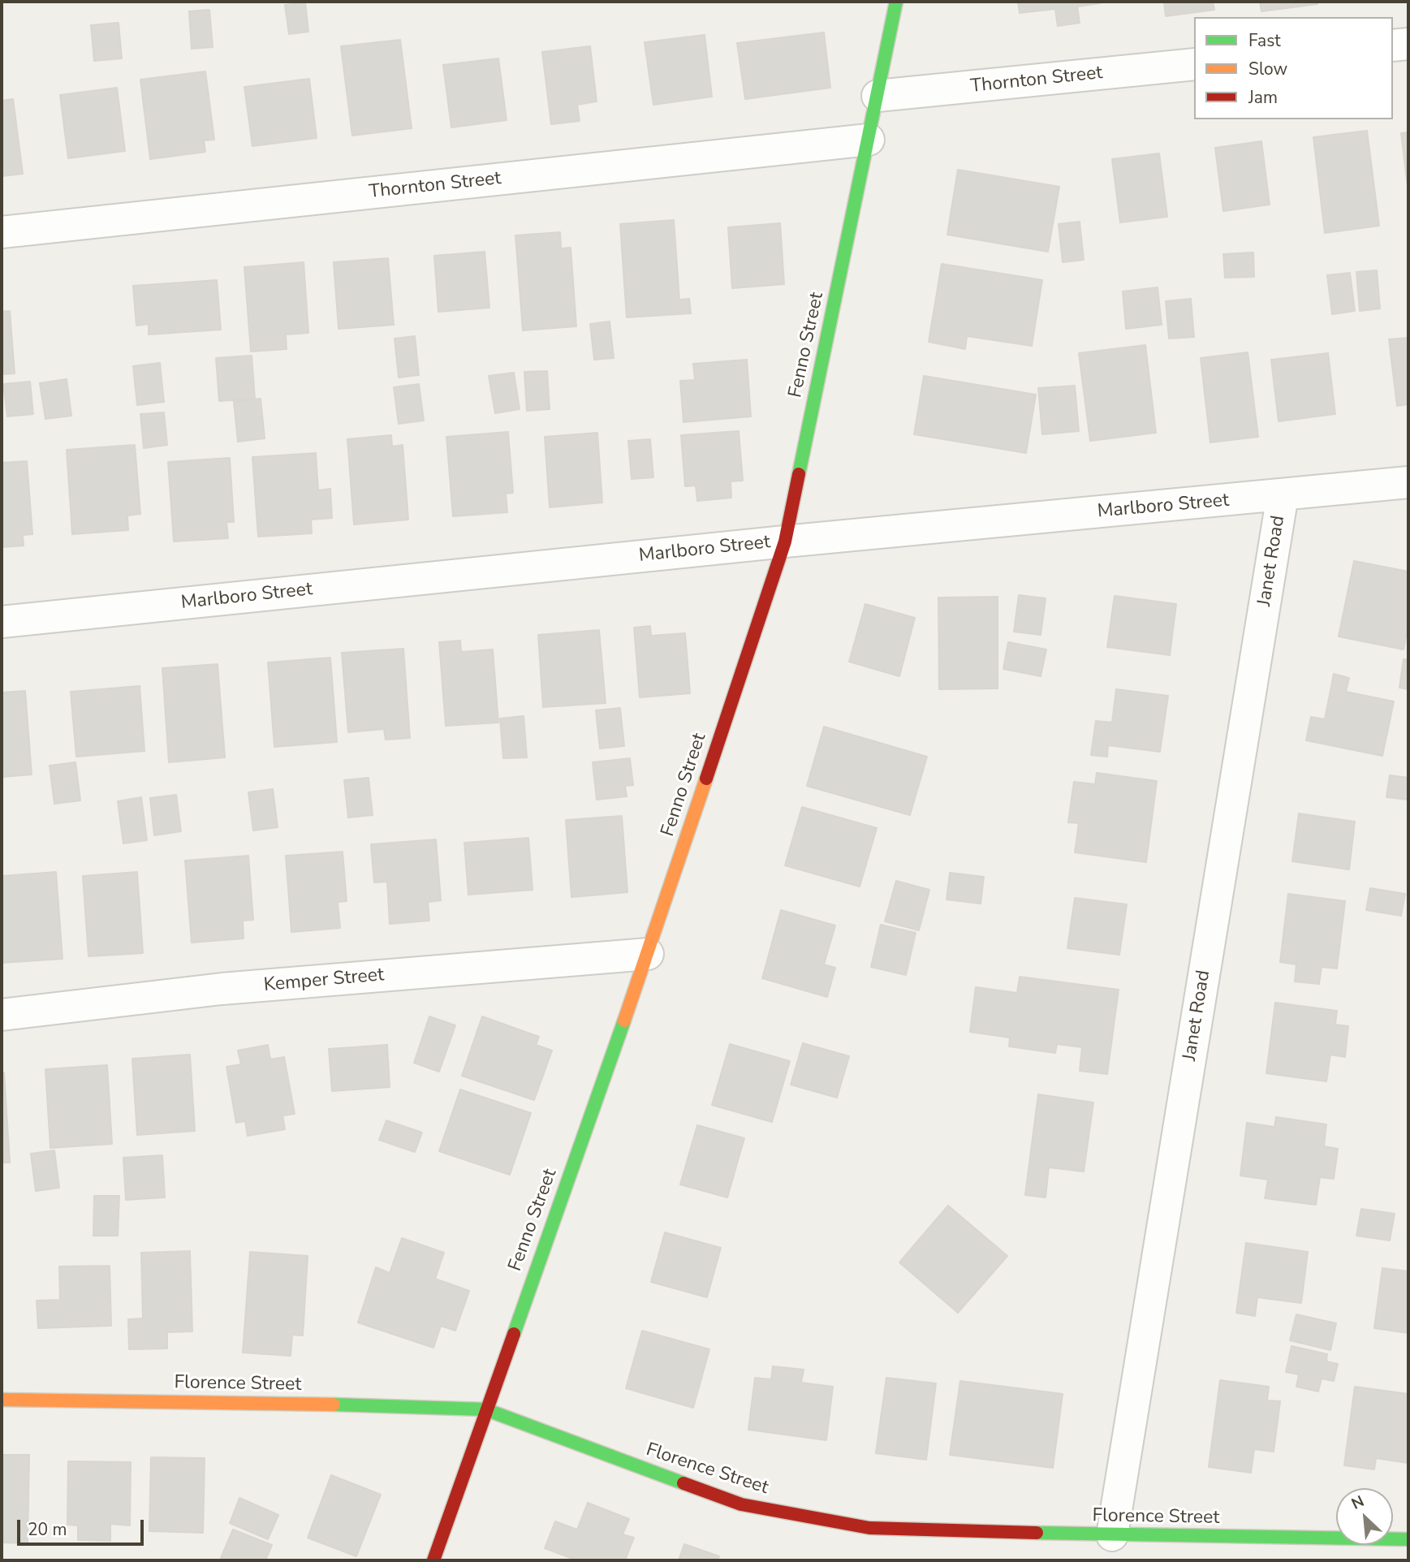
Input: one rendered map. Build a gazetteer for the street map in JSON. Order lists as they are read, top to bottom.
{
  "streets": {
    "street": [
      "Thornton Street",
      "Fenno Street",
      "Marlboro Street",
      "Janet Road",
      "Kemper Street",
      "Florence Street"
    ]
  },
  "crossings": [
    ["Thornton Street", "Fenno Street"],
    ["Fenno Street", "Marlboro Street"],
    ["Fenno Street", "Kemper Street"],
    ["Fenno Street", "Florence Street"],
    ["Marlboro Street", "Janet Road"],
    ["Janet Road", "Florence Street"]
  ],
  "legend": ["Fast", "Slow", "Jam"],
  "scale_bar": "20 m",
  "north": "top left"
}
